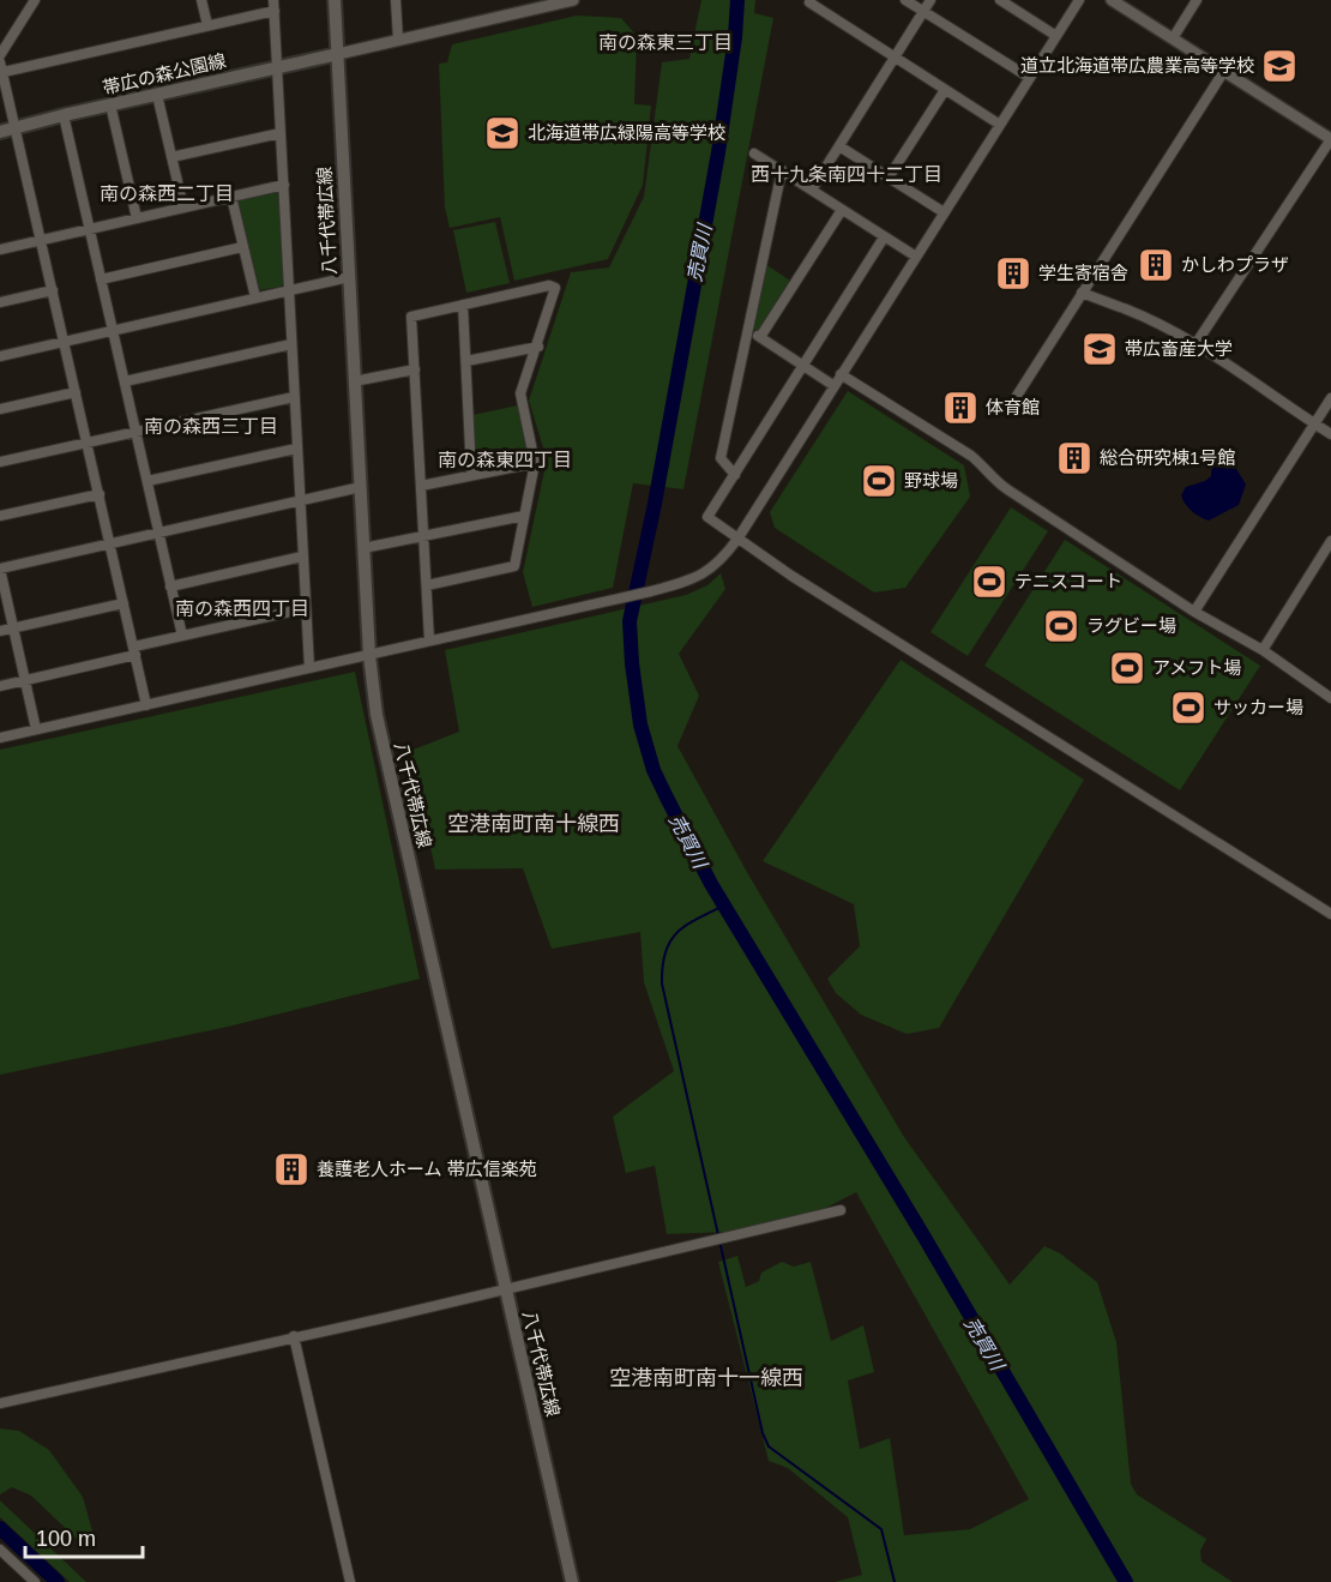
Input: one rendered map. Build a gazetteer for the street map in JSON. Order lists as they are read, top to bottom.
{
  "streets": {
    "main road": ["帯広の森公園線", "八千代帯広線"]
  },
  "crossings": [
    ["帯広の森公園線", "八千代帯広線"]
  ],
  "districts": [
    "南の森東三丁目",
    "西十九条南四十二丁目",
    "南の森西二丁目",
    "南の森西三丁目",
    "南の森東四丁目",
    "南の森西四丁目",
    "空港南町南十線西",
    "空港南町南十一線西"
  ],
  "water": ["売買川"],
  "places": {
    "school or university": ["道立北海道帯広農業高等学校", "北海道帯広緑陽高等学校", "帯広畜産大学"],
    "building": [
      "かしわプラザ",
      "学生寄宿舎",
      "体育館",
      "総合研究棟1号館",
      "養護老人ホーム 帯広信楽苑"
    ],
    "sports": [
      "野球場",
      "テニスコート",
      "ラグビー場",
      "アメフト場",
      "サッカー場"
    ]
  },
  "scale_bar": "100 m"
}
